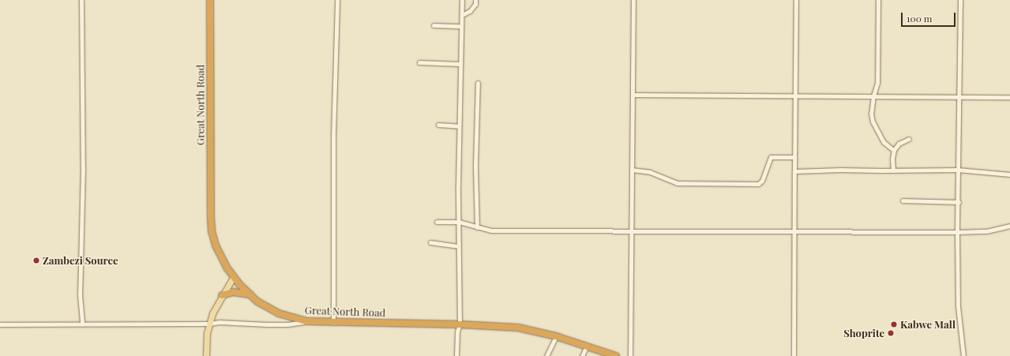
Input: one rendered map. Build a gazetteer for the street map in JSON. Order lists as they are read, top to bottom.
{
  "streets": {
    "highway": ["Great North Road"]
  },
  "places": ["Zambezi Source", "Kabwe Mall", "Shoprite"],
  "scale_bar": "100 m"
}
